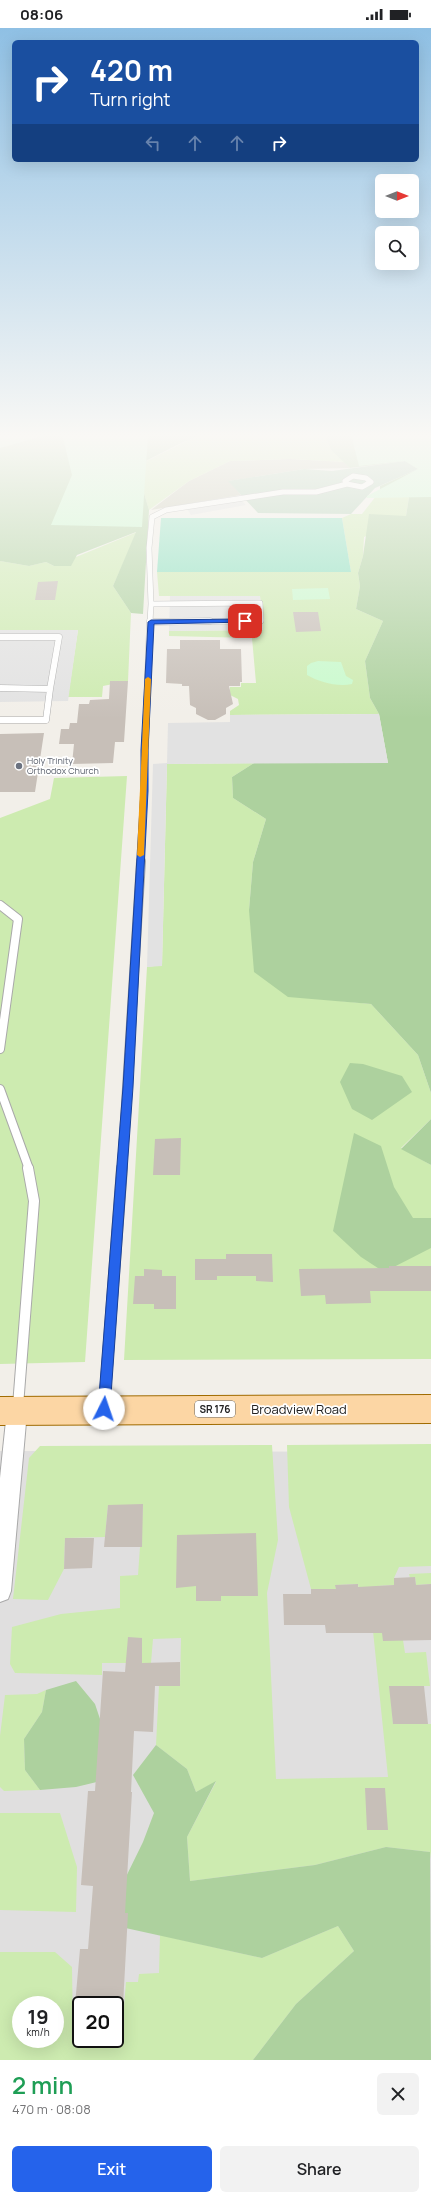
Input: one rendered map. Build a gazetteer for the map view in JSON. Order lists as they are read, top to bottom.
{
  "streets": {
    "main road": ["SR 176", "Broadview Road"]
  },
  "places": ["Holy Trinity Orthodox Church"],
  "north": "right",
  "page": {
    "status": "08:06",
    "turn": ["420 m", "Turn right"],
    "speed": "19 km/h",
    "limit": "20",
    "heading": ["2 min", "470 m · 08:08"],
    "buttons": ["Exit", "Share"]
  }
}
